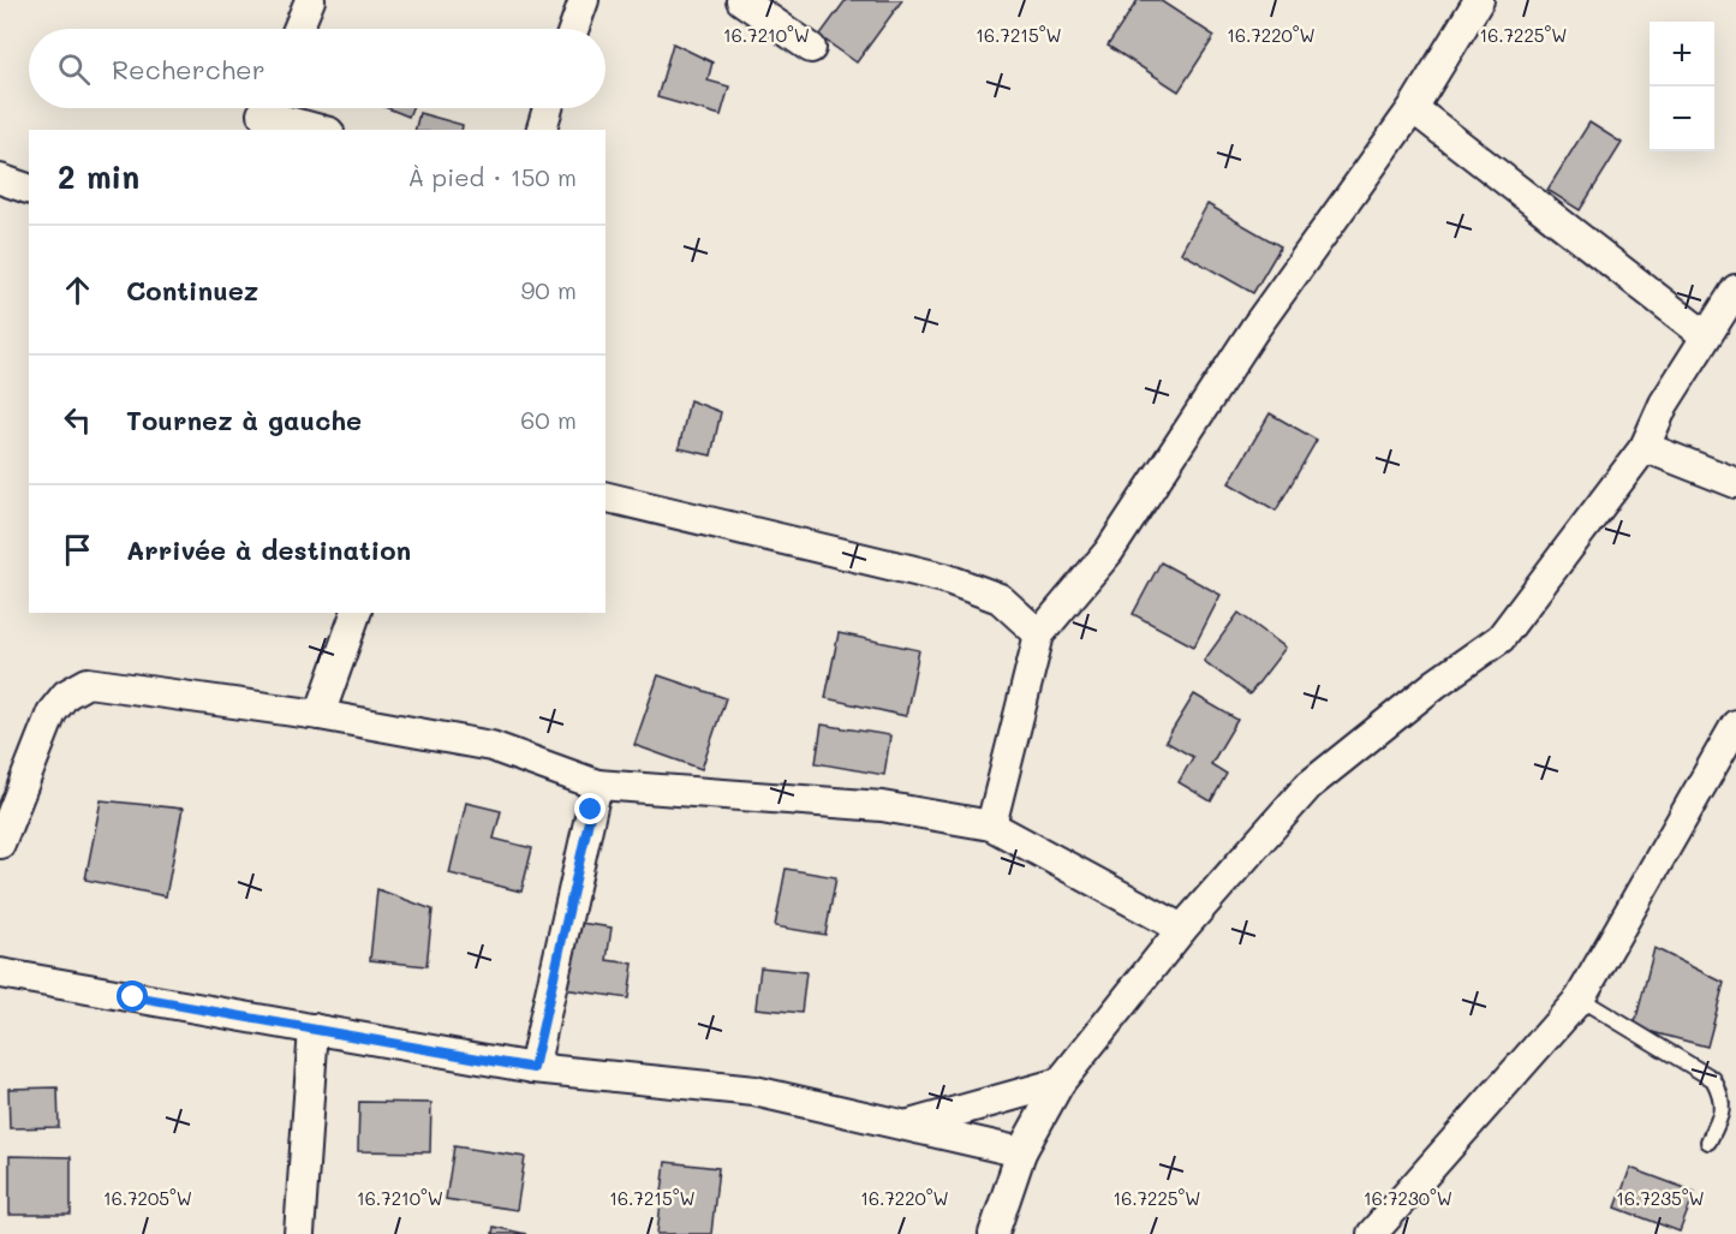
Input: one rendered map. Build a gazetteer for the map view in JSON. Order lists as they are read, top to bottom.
{
  "page": {
    "map_buttons": ["+", "−"],
    "search": "Rechercher",
    "heading": ["2 min", "À pied · 150 m"],
    "list": [
      ["Continuez", "90 m"],
      ["Tournez à gauche", "60 m"],
      "Arrivée à destination"
    ]
  },
  "coordinates": [
    "16.7210°W",
    "16.7215°W",
    "16.7220°W",
    "16.7225°W",
    "16.7205°W",
    "16.7230°W",
    "16.7235°W"
  ]
}
